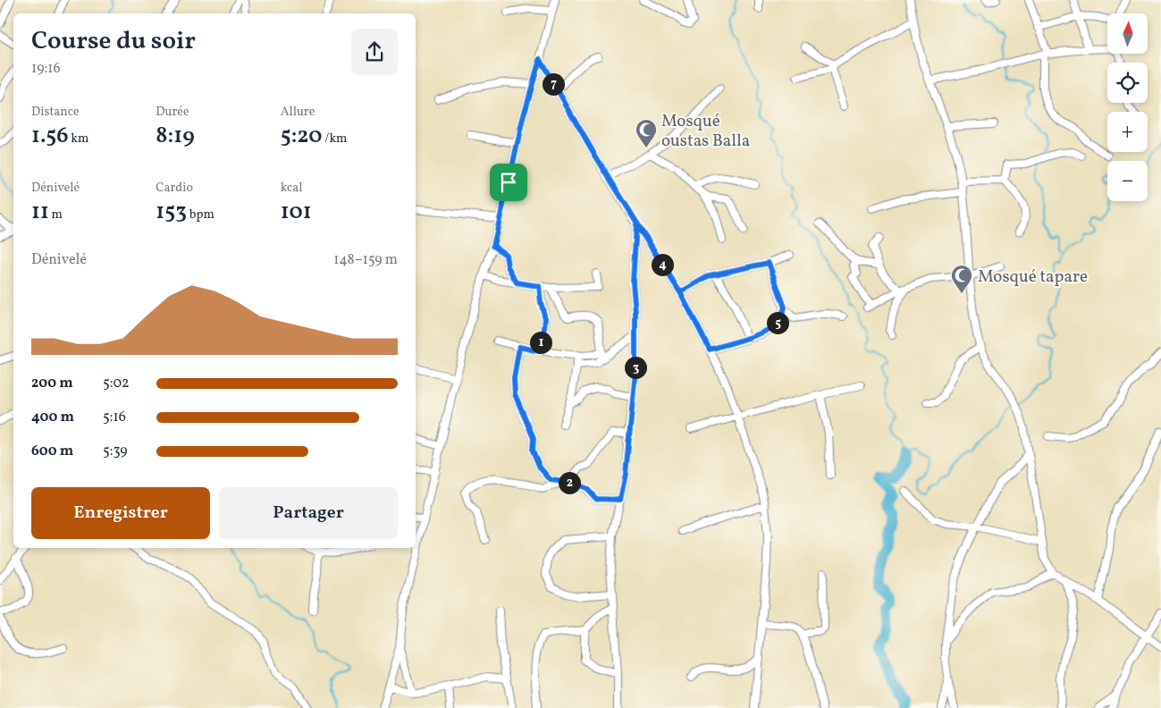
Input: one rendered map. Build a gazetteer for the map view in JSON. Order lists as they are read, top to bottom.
{
  "places": {
    "mosque": ["Mosqué oustas Balla", "Mosqué tapare"]
  },
  "north": "top",
  "page": {
    "map_buttons": ["+", "−"],
    "heading": ["Course du soir", "19:16"],
    "pins": [
      "7",
      "4",
      "5",
      "1",
      "3",
      "2"
    ],
    "stats": [
      ["Distance", "1.56 km"],
      ["Durée", "8:19"],
      ["Allure", "5:20 /km"],
      ["Dénivelé", "11 m"],
      ["Cardio", "153 bpm"],
      ["kcal", "101"]
    ],
    "chart": ["Dénivelé", "148–159 m"],
    "list": [
      {
        "name": "200 m",
        "note": "5:02"
      },
      {
        "name": "400 m",
        "note": "5:16"
      },
      {
        "name": "600 m",
        "note": "5:39"
      }
    ],
    "buttons": ["Enregistrer", "Partager"]
  }
}
